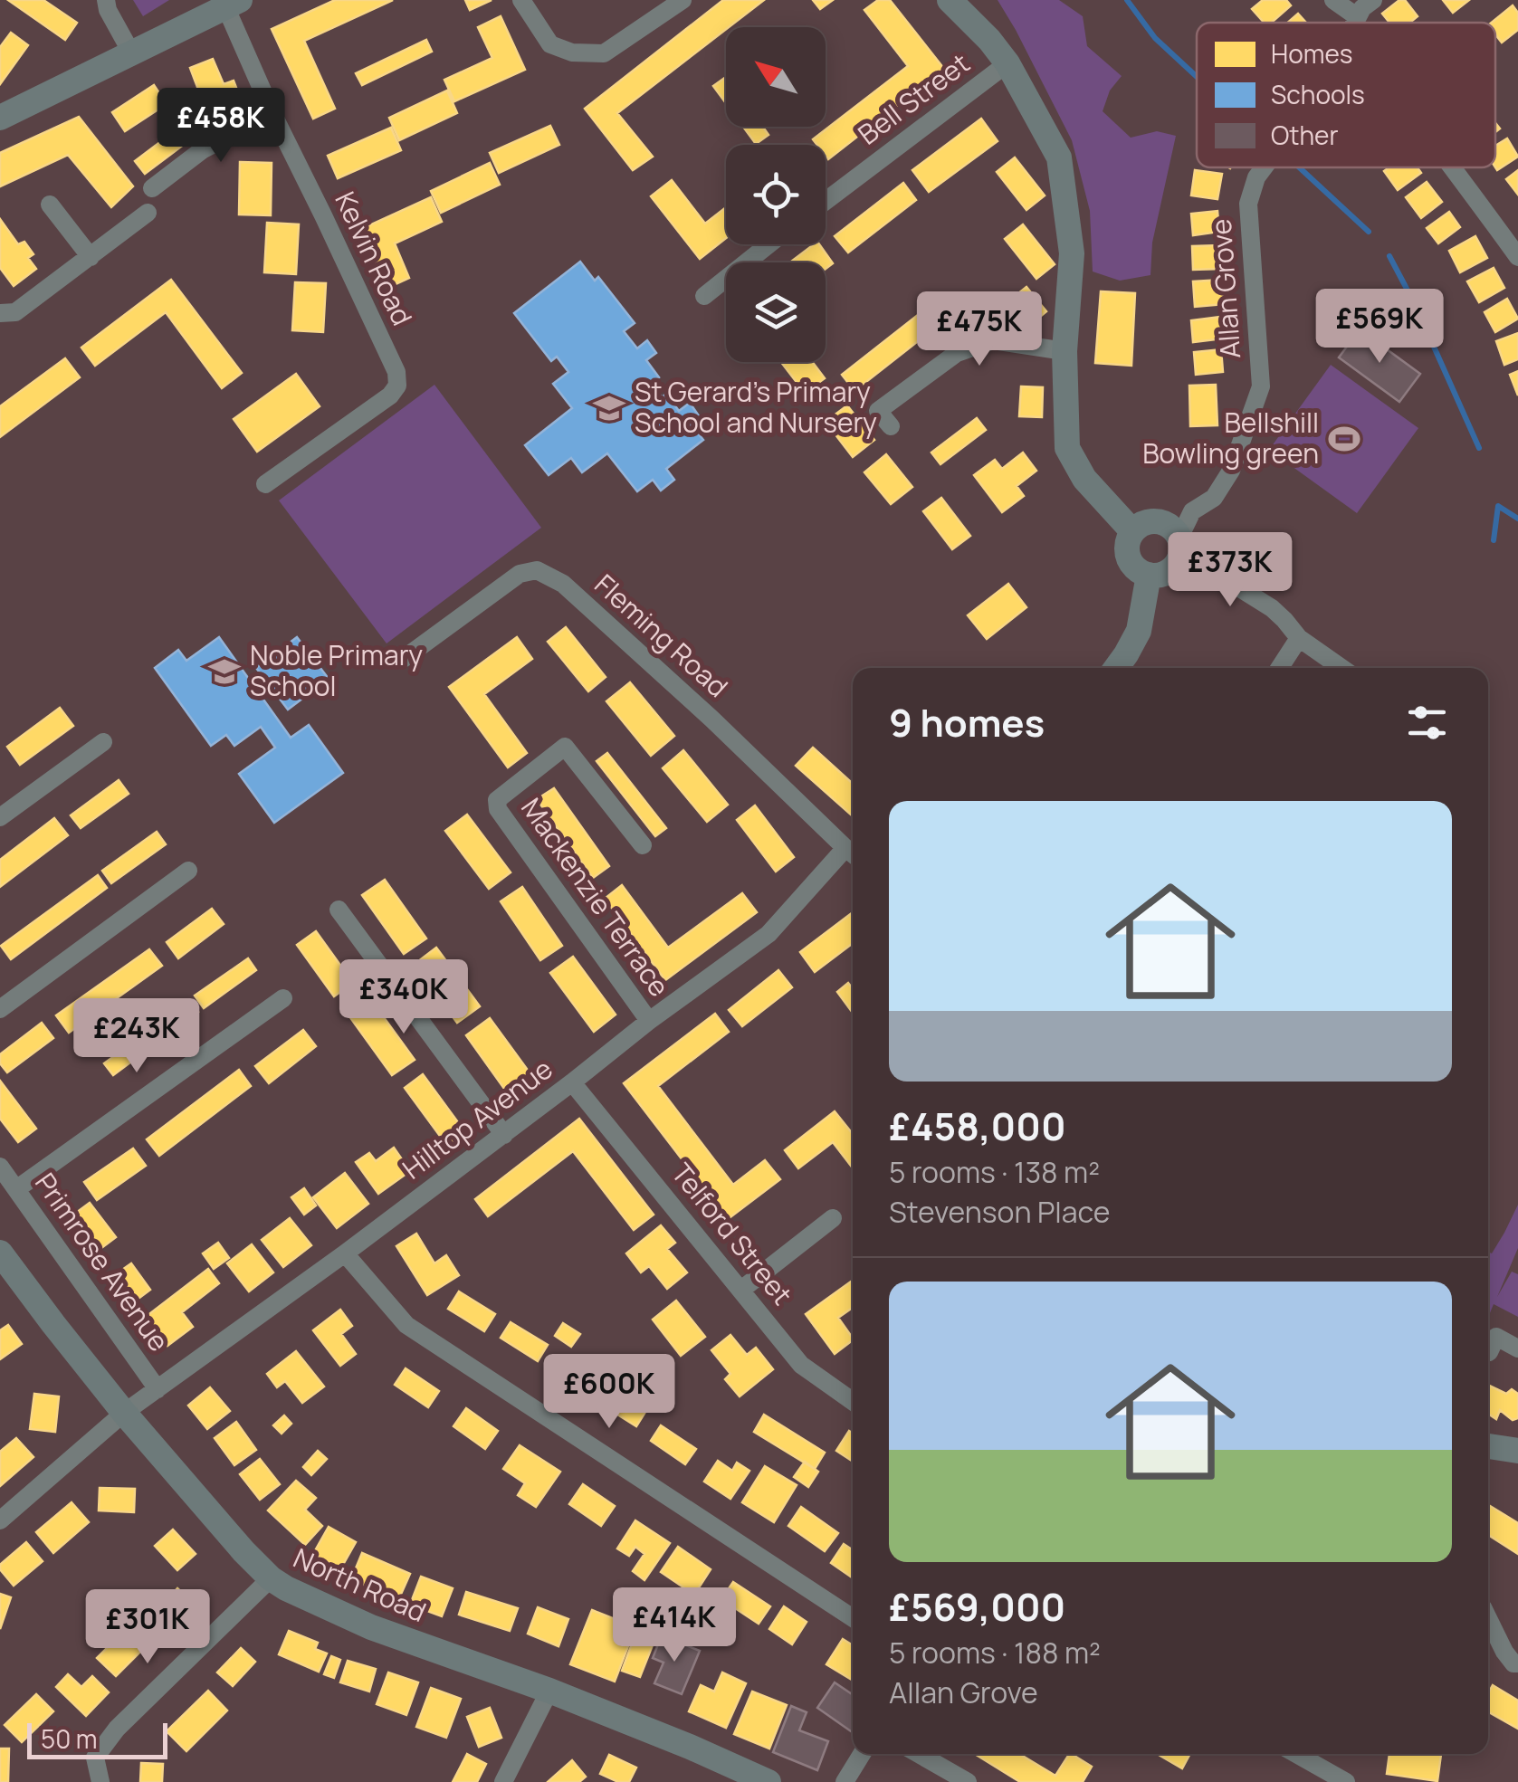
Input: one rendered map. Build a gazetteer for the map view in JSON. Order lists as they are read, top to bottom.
{
  "streets": {
    "street": [
      "Bell Street",
      "Kelvin Road",
      "Allan Grove",
      "Fleming Road",
      "Mackenzie Terrace",
      "Hilltop Avenue",
      "Telford Street",
      "Primrose Avenue",
      "North Road"
    ]
  },
  "crossings": [
    ["Fleming Road", "Hilltop Avenue"],
    ["Mackenzie Terrace", "Hilltop Avenue"],
    ["Hilltop Avenue", "Telford Street"],
    ["Hilltop Avenue", "Primrose Avenue"],
    ["Hilltop Avenue", "North Road"]
  ],
  "places": {
    "school or university": ["St Gerard's Primary School and Nursery", "Noble Primary School"],
    "sports": ["Bellshill Bowling green"]
  },
  "legend": ["Homes", "Schools", "Other"],
  "scale_bar": "50 m",
  "north": "top left",
  "page": {
    "price": [
      "£458K",
      "£569K",
      "£475K",
      "£373K",
      "£340K",
      "£243K",
      "£600K",
      "£414K",
      "£301K"
    ],
    "heading": "9 homes",
    "list": [
      {
        "name": "£458,000",
        "note": "5 rooms · 138 m² · Stevenson Place"
      },
      {
        "name": "£569,000",
        "note": "5 rooms · 188 m² · Allan Grove"
      }
    ],
    "scale": "50 m"
  }
}
